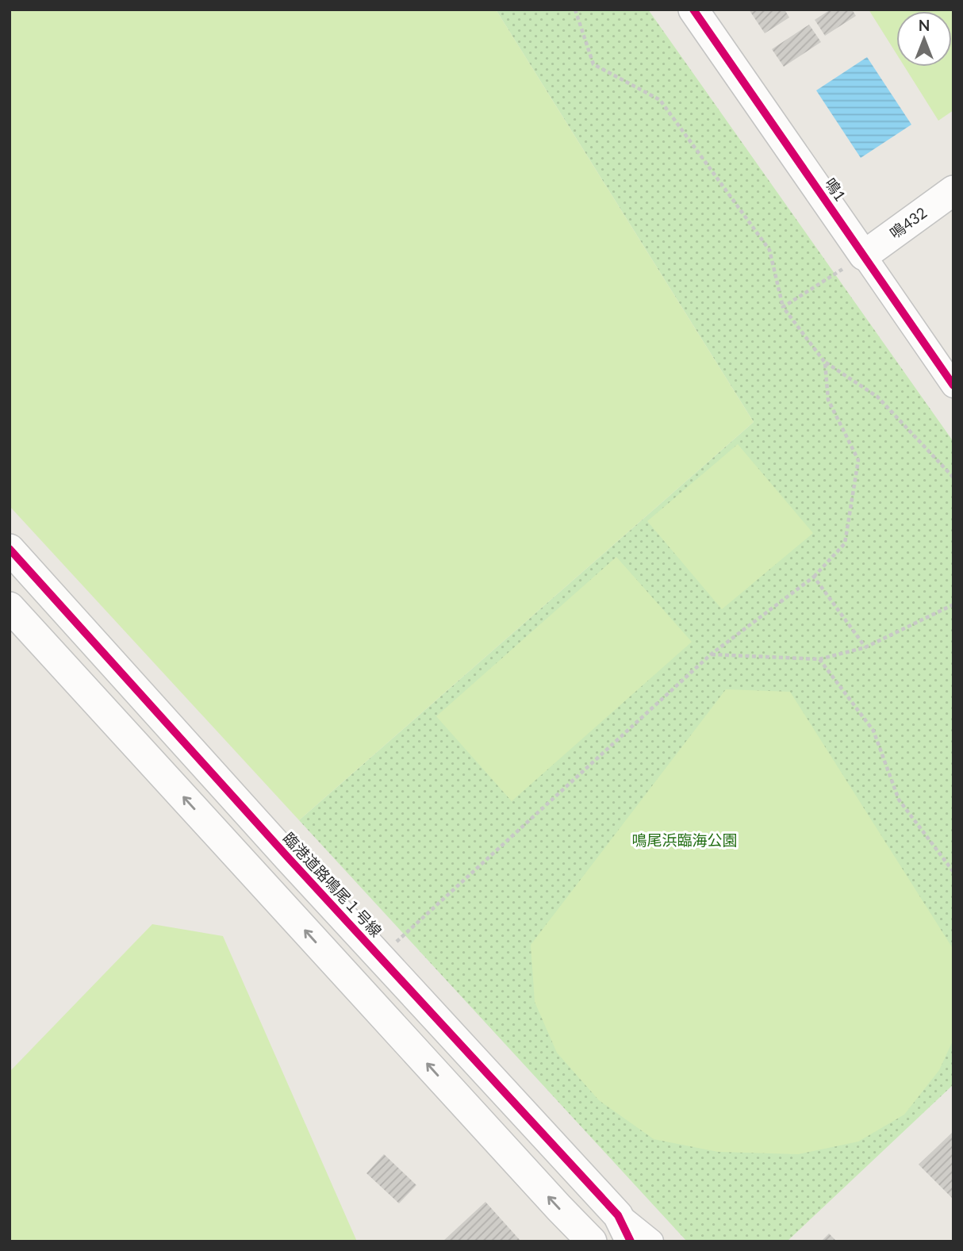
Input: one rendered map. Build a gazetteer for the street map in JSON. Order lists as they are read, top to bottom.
{
  "streets": {
    "street": ["鳴1", "鳴432", "臨港道路鳴尾１号線"]
  },
  "crossings": [
    ["鳴1", "鳴432"]
  ],
  "parks": ["鳴尾浜臨海公園"],
  "north": "top"
}
